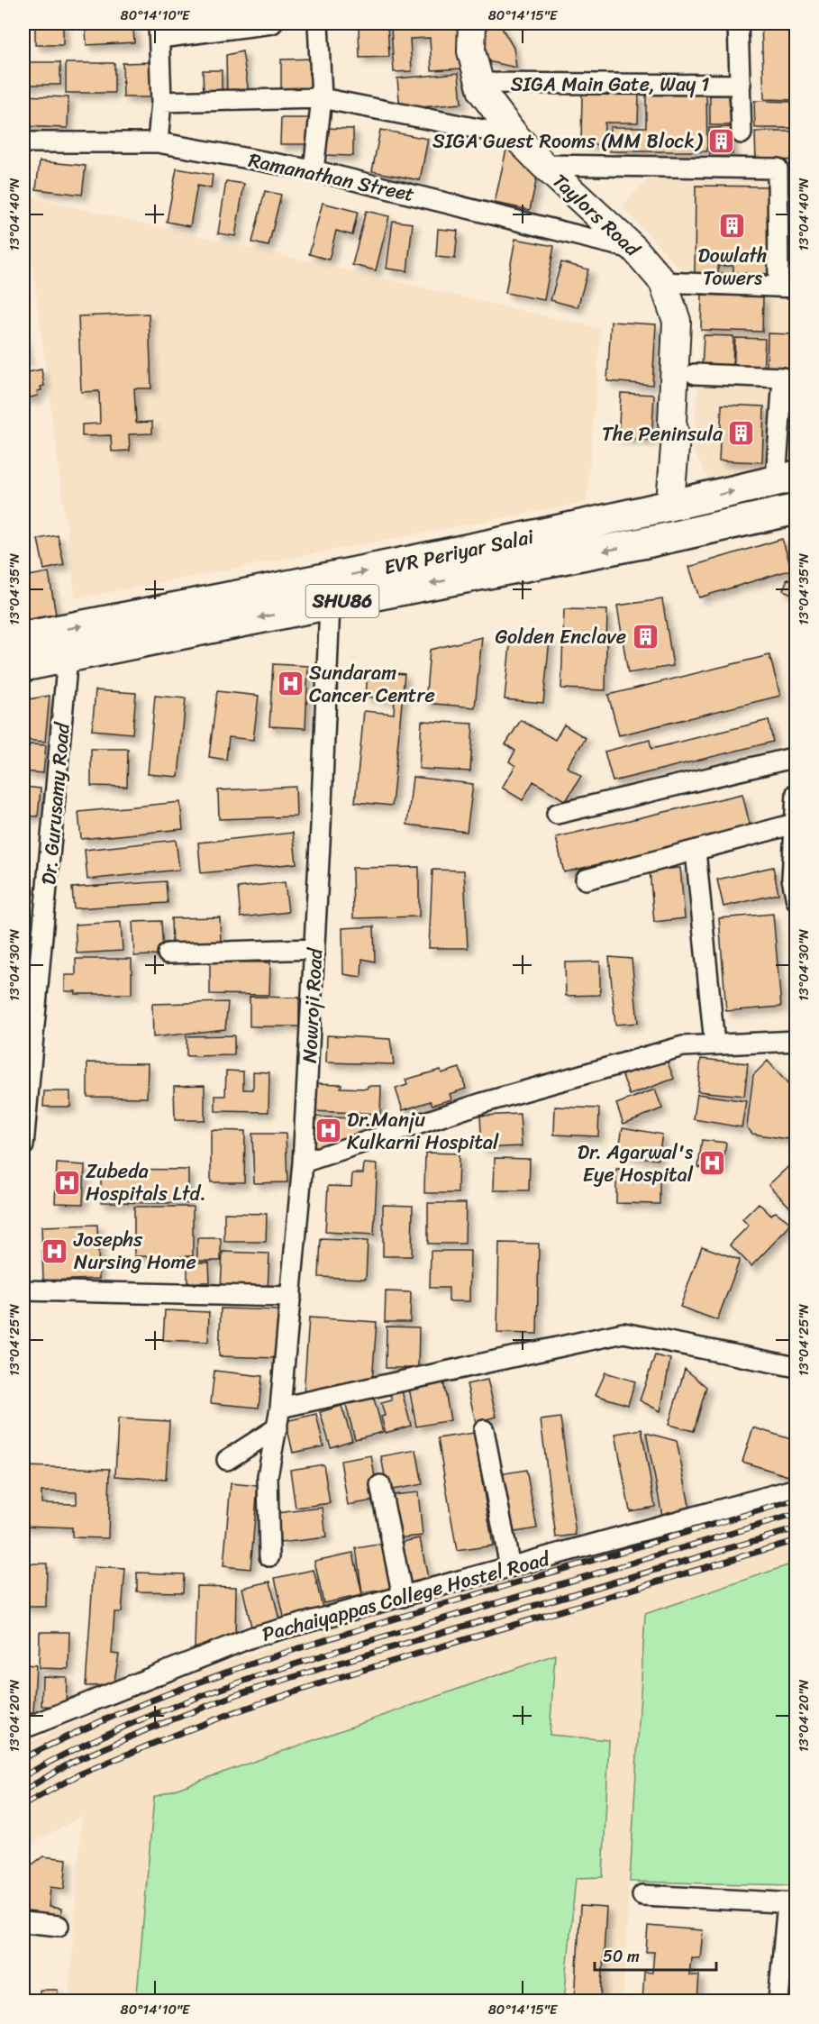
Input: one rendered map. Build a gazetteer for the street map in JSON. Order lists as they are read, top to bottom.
{
  "streets": {
    "main road": ["EVR Periyar Salai", "SHU86"],
    "street": [
      "SIGA Main Gate, Way 1",
      "Ramanathan Street",
      "Taylors Road",
      "Dr. Gurusamy Road",
      "Nowroji Road",
      "Pachaiyappas College Hostel Road"
    ]
  },
  "crossings": [
    ["SIGA Main Gate, Way 1", "Taylors Road"],
    ["Ramanathan Street", "Taylors Road"],
    ["Taylors Road", "EVR Periyar Salai"],
    ["EVR Periyar Salai", "Dr. Gurusamy Road"],
    ["EVR Periyar Salai", "Nowroji Road"]
  ],
  "places": {
    "building": [
      "SIGA Guest Rooms (MM Block)",
      "Dowlath Towers",
      "The Peninsula",
      "Golden Enclave"
    ],
    "hospital": [
      "Sundaram Cancer Centre",
      "Dr.Manju Kulkarni Hospital",
      "Dr. Agarwal's Eye Hospital",
      "Zubeda Hospitals Ltd.",
      "Josephs Nursing Home"
    ]
  },
  "scale_bar": "50 m",
  "coordinates": [
    "80°14'10\"E",
    "80°14'15\"E",
    "13°04'40\"N",
    "13°04'35\"N",
    "13°04'30\"N",
    "13°04'25\"N",
    "13°04'20\"N"
  ]
}
